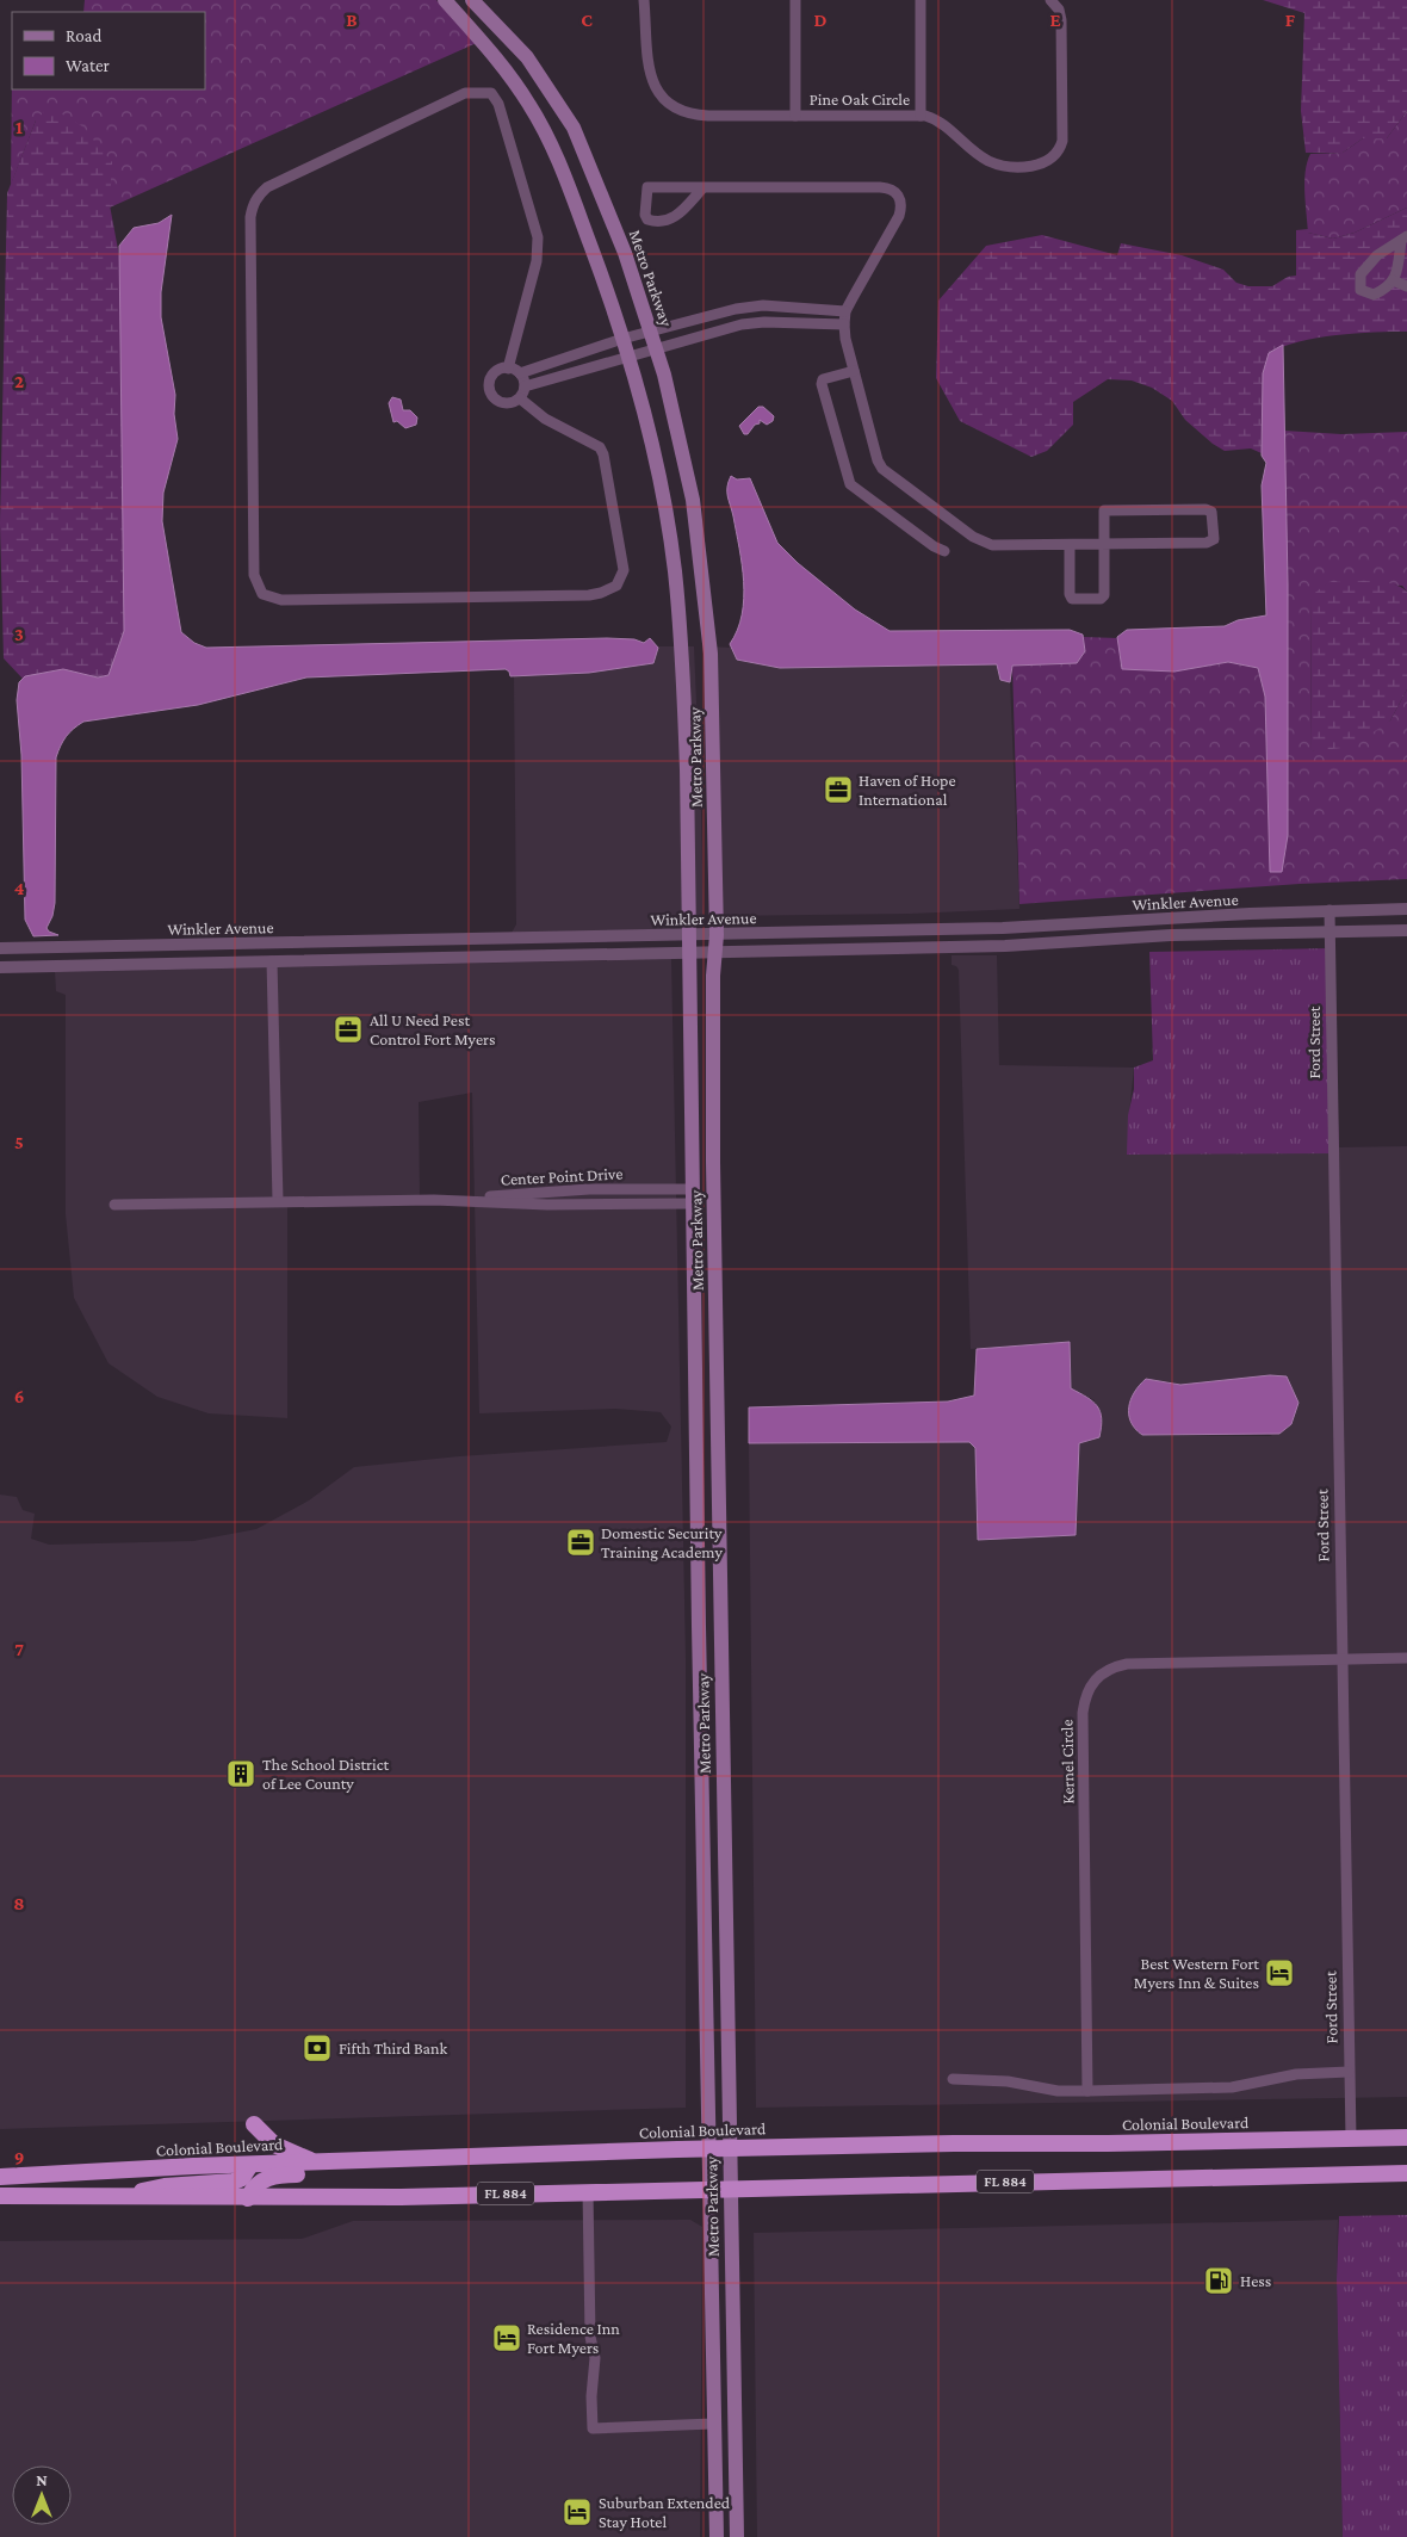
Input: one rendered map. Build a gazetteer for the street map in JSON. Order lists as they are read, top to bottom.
{
  "streets": {
    "highway": ["Colonial Boulevard", "FL 884"],
    "main road": ["Metro Parkway"],
    "street": [
      "Pine Oak Circle",
      "Winkler Avenue",
      "Ford Street",
      "Center Point Drive",
      "Kernel Circle"
    ]
  },
  "crossings": [
    ["Metro Parkway", "Winkler Avenue"],
    ["Metro Parkway", "Center Point Drive"],
    ["Metro Parkway", "Colonial Boulevard"],
    ["Metro Parkway", "FL 884"],
    ["Winkler Avenue", "Ford Street"],
    ["Ford Street", "Kernel Circle"],
    ["Ford Street", "Colonial Boulevard"]
  ],
  "places": {
    "office": ["Haven of Hope International", "All U Need Pest Control Fort Myers", "Domestic Security Training Academy"],
    "building": ["The School District of Lee County"],
    "hotel": ["Best Western Fort Myers Inn & Suites", "Residence Inn Fort Myers", "Suburban Extended Stay Hotel"],
    "bank": ["Fifth Third Bank"],
    "fuel station": ["Hess"]
  },
  "legend": ["Road", "Water"],
  "north": "top",
  "grid": {
    "columns": [
      "B",
      "C",
      "D",
      "E",
      "F"
    ],
    "rows": [
      "1",
      "2",
      "3",
      "4",
      "5",
      "6",
      "7",
      "8",
      "9"
    ]
  }
}
